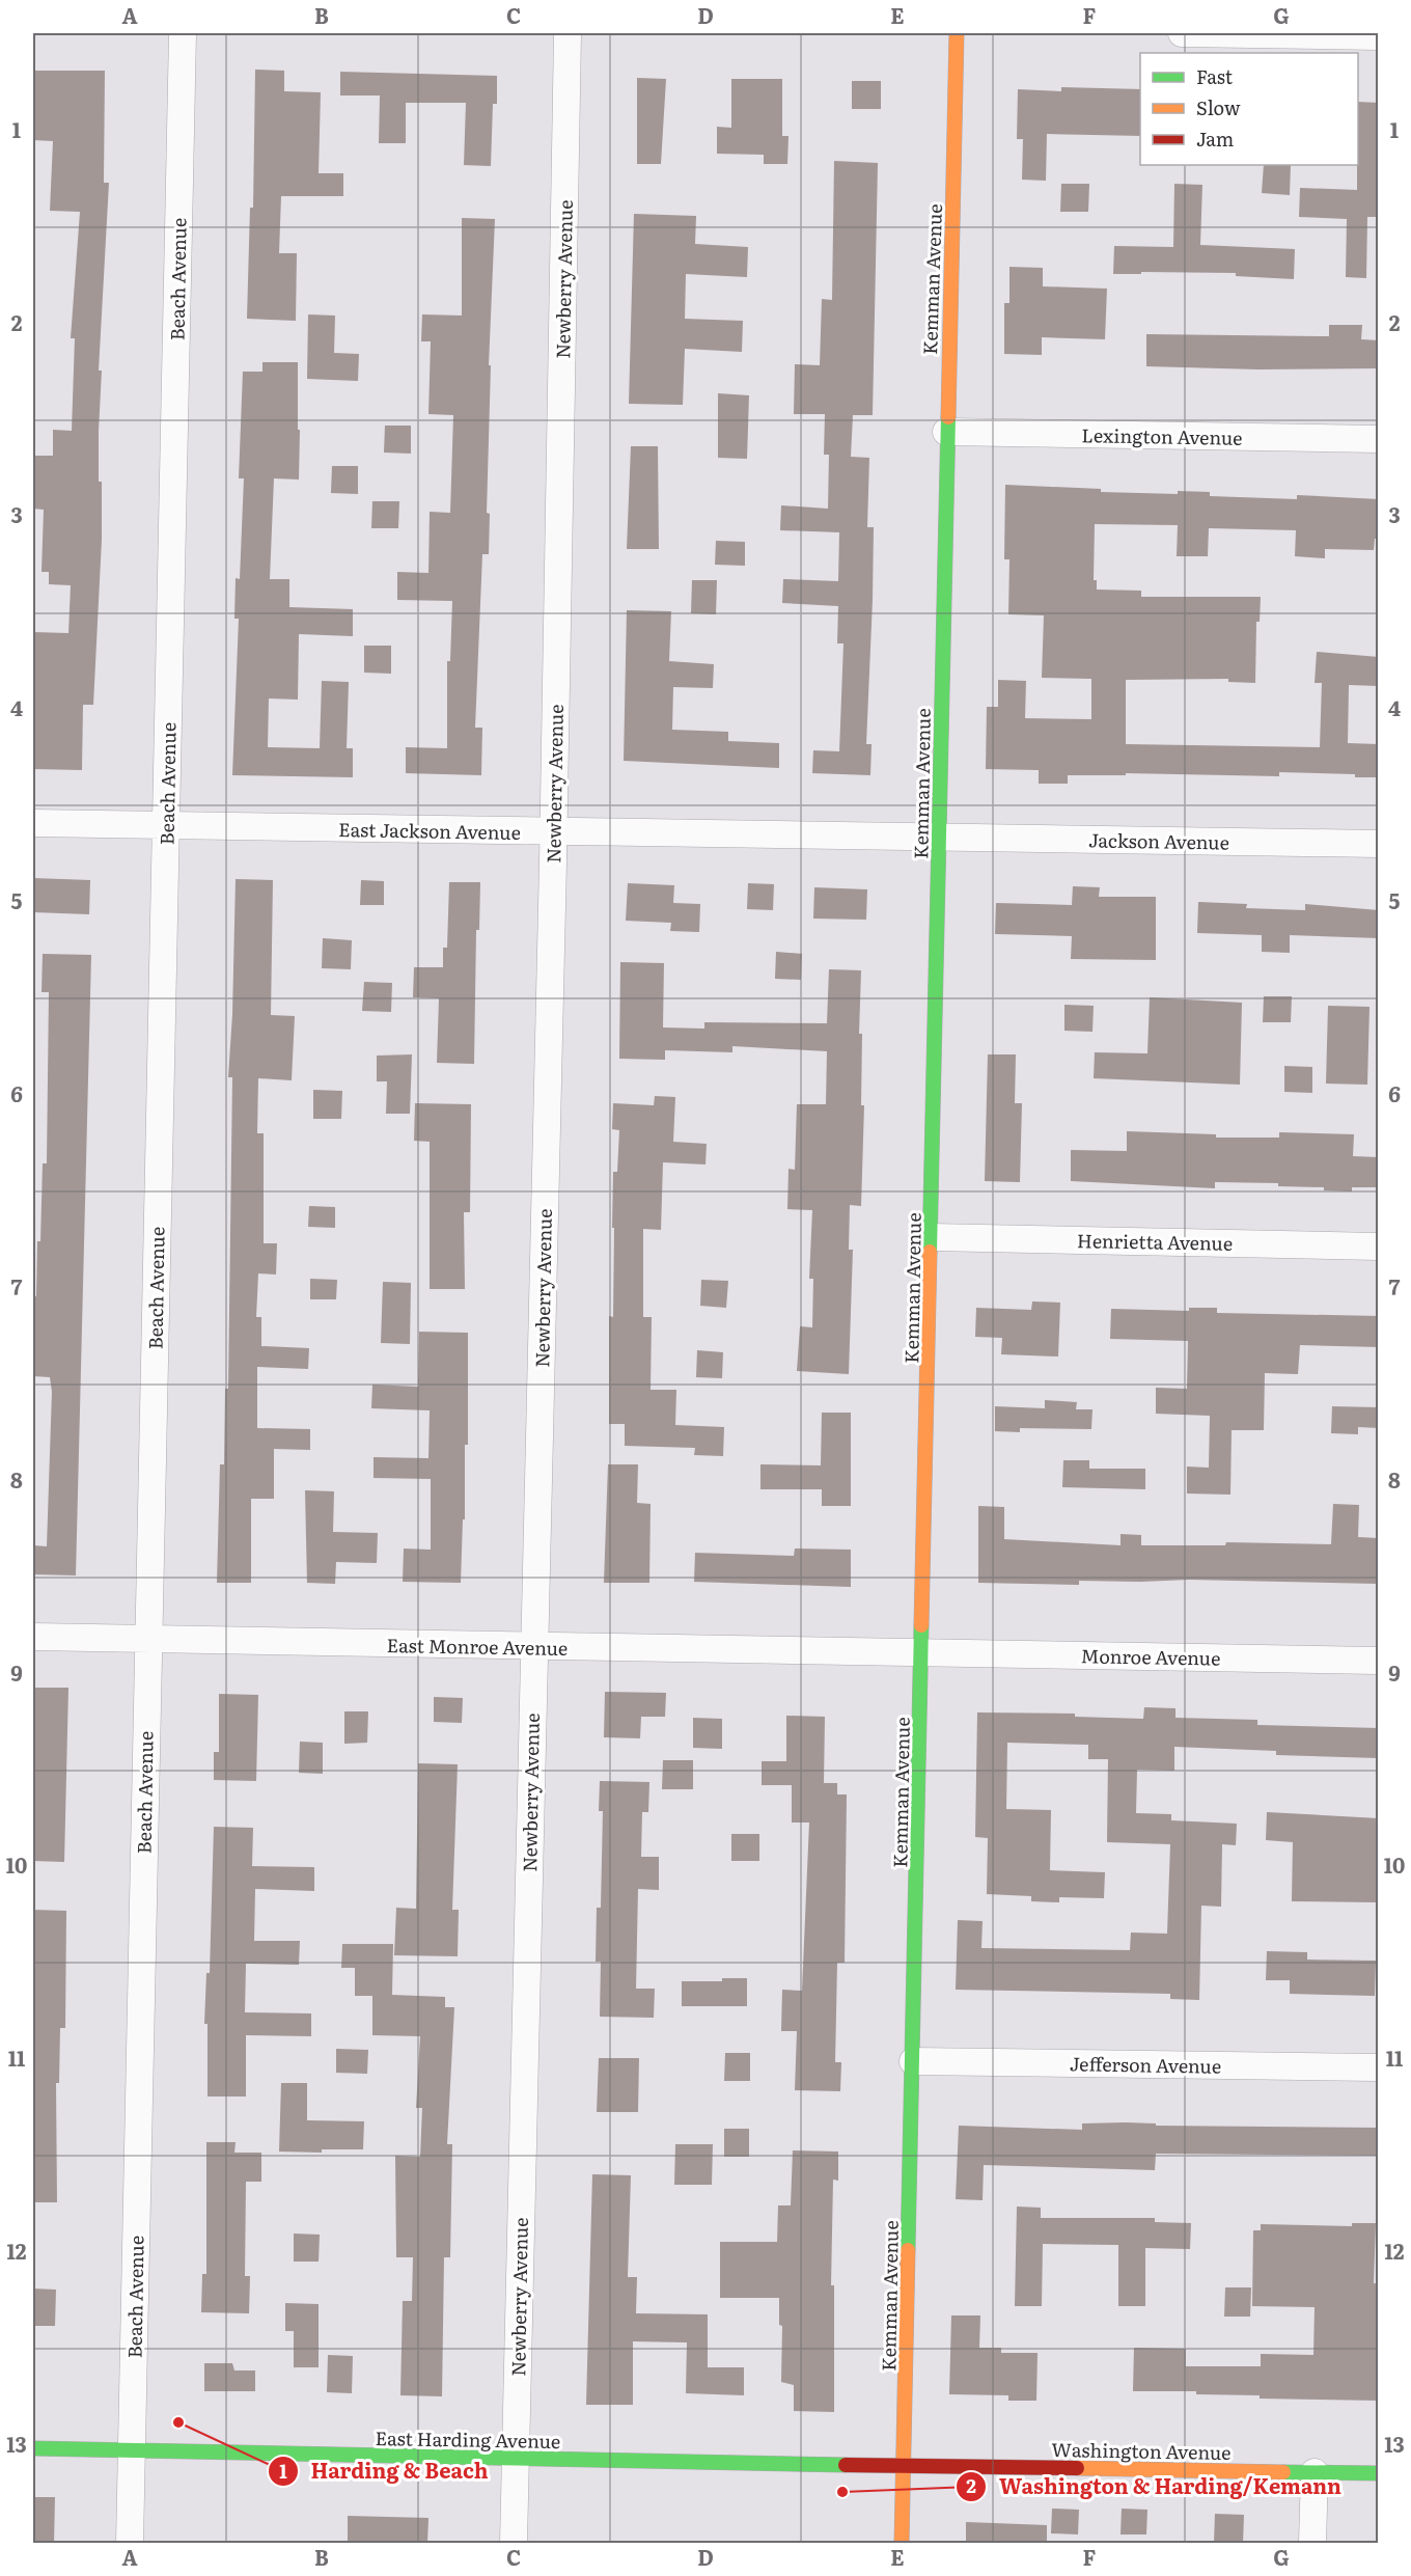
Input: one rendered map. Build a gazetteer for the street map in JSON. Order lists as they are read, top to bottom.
{
  "streets": {
    "street": [
      "Beach Avenue",
      "Newberry Avenue",
      "Kemman Avenue",
      "Lexington Avenue",
      "East Jackson Avenue",
      "Jackson Avenue",
      "Henrietta Avenue",
      "East Monroe Avenue",
      "Monroe Avenue",
      "Jefferson Avenue",
      "East Harding Avenue",
      "Washington Avenue"
    ]
  },
  "crossings": [
    ["Beach Avenue", "East Jackson Avenue"],
    ["Beach Avenue", "East Monroe Avenue"],
    ["Beach Avenue", "East Harding Avenue"],
    ["Newberry Avenue", "East Jackson Avenue"],
    ["Newberry Avenue", "East Monroe Avenue"],
    ["Newberry Avenue", "East Harding Avenue"],
    ["Kemman Avenue", "Lexington Avenue"],
    ["Kemman Avenue", "East Jackson Avenue"],
    ["Kemman Avenue", "Jackson Avenue"],
    ["Kemman Avenue", "Henrietta Avenue"],
    ["Kemman Avenue", "East Monroe Avenue"],
    ["Kemman Avenue", "Monroe Avenue"],
    ["Kemman Avenue", "Jefferson Avenue"],
    ["Kemman Avenue", "East Harding Avenue"],
    ["Kemman Avenue", "Washington Avenue"],
    ["East Jackson Avenue", "Jackson Avenue"],
    ["East Monroe Avenue", "Monroe Avenue"],
    ["East Harding Avenue", "Washington Avenue"]
  ],
  "places": ["Harding & Beach", "Washington & Harding/Kemann"],
  "legend": ["Fast", "Slow", "Jam"],
  "grid": {
    "columns": [
      "A",
      "B",
      "C",
      "D",
      "E",
      "F",
      "G"
    ],
    "rows": [
      "1",
      "2",
      "3",
      "4",
      "5",
      "6",
      "7",
      "8",
      "9",
      "10",
      "11",
      "12",
      "13"
    ]
  }
}
